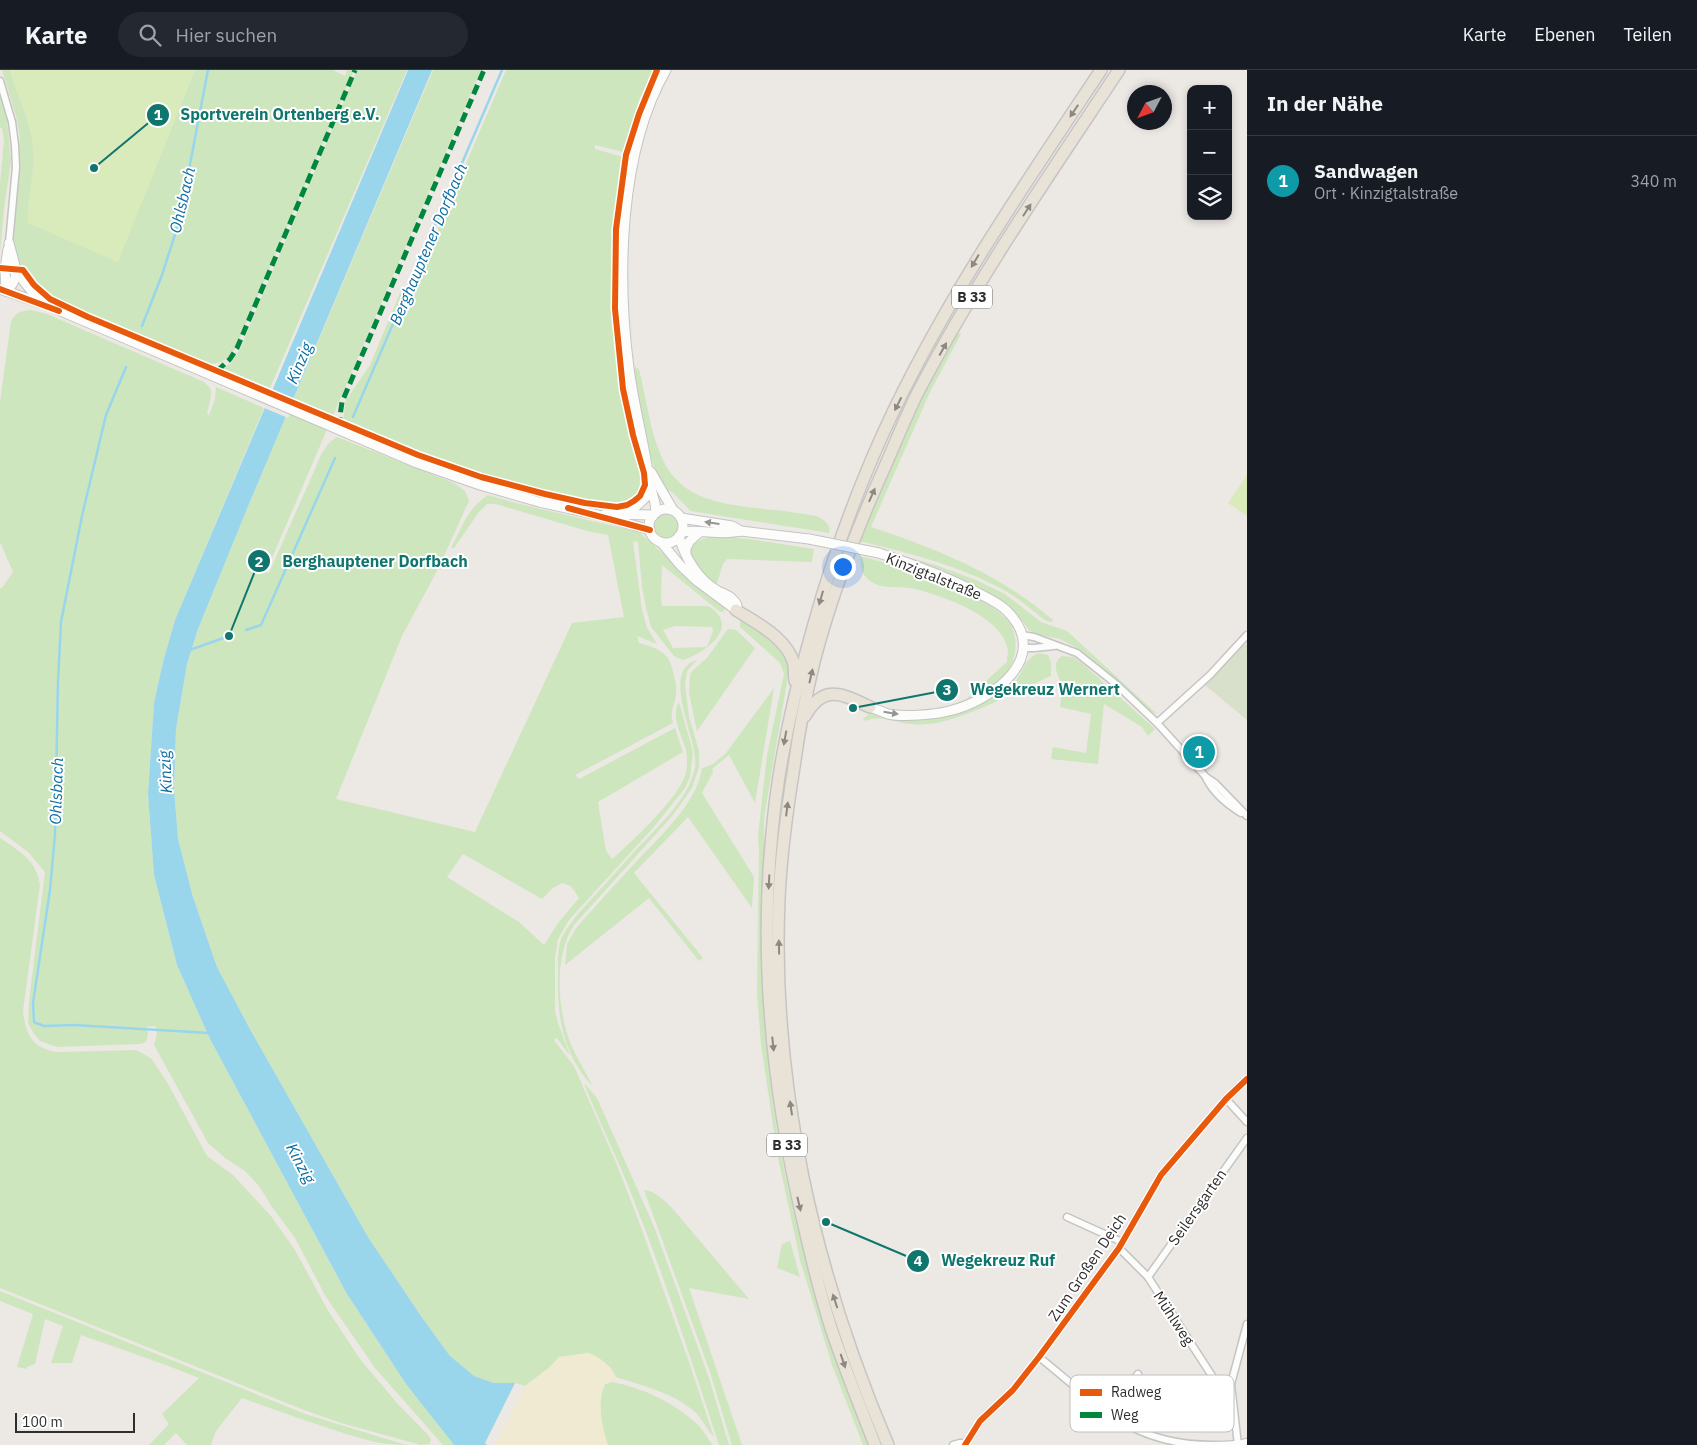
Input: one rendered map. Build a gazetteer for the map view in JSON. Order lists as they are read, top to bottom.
{
  "streets": {
    "highway": ["B 33"],
    "street": [
      "Kinzigtalstraße",
      "Seilersgarten",
      "Zum Großen Deich",
      "Mühlweg"
    ]
  },
  "crossings": [
    ["Seilersgarten", "Mühlweg"],
    ["Zum Großen Deich", "Mühlweg"]
  ],
  "water": ["Ohlsbach", "Berghauptener Dorfbach", "Kinzig"],
  "places": [
    "Sportverein Ortenberg e.V.",
    "Berghauptener Dorfbach",
    "Wegekreuz Wernert",
    "Wegekreuz Ruf"
  ],
  "legend": ["Radweg", "Weg"],
  "scale_bar": "100 m",
  "north": "bottom left",
  "page": {
    "header": "Karte",
    "search": "Hier suchen",
    "nav": ["Karte", "Ebenen", "Teilen"],
    "heading": "In der Nähe",
    "map_buttons": ["+", "−"],
    "list": [
      {
        "mark": "1",
        "name": "Sandwagen",
        "note": "Ort · Kinzigtalstraße",
        "value": "340 m"
      }
    ],
    "pins": "1",
    "scale": "100 m"
  }
}
